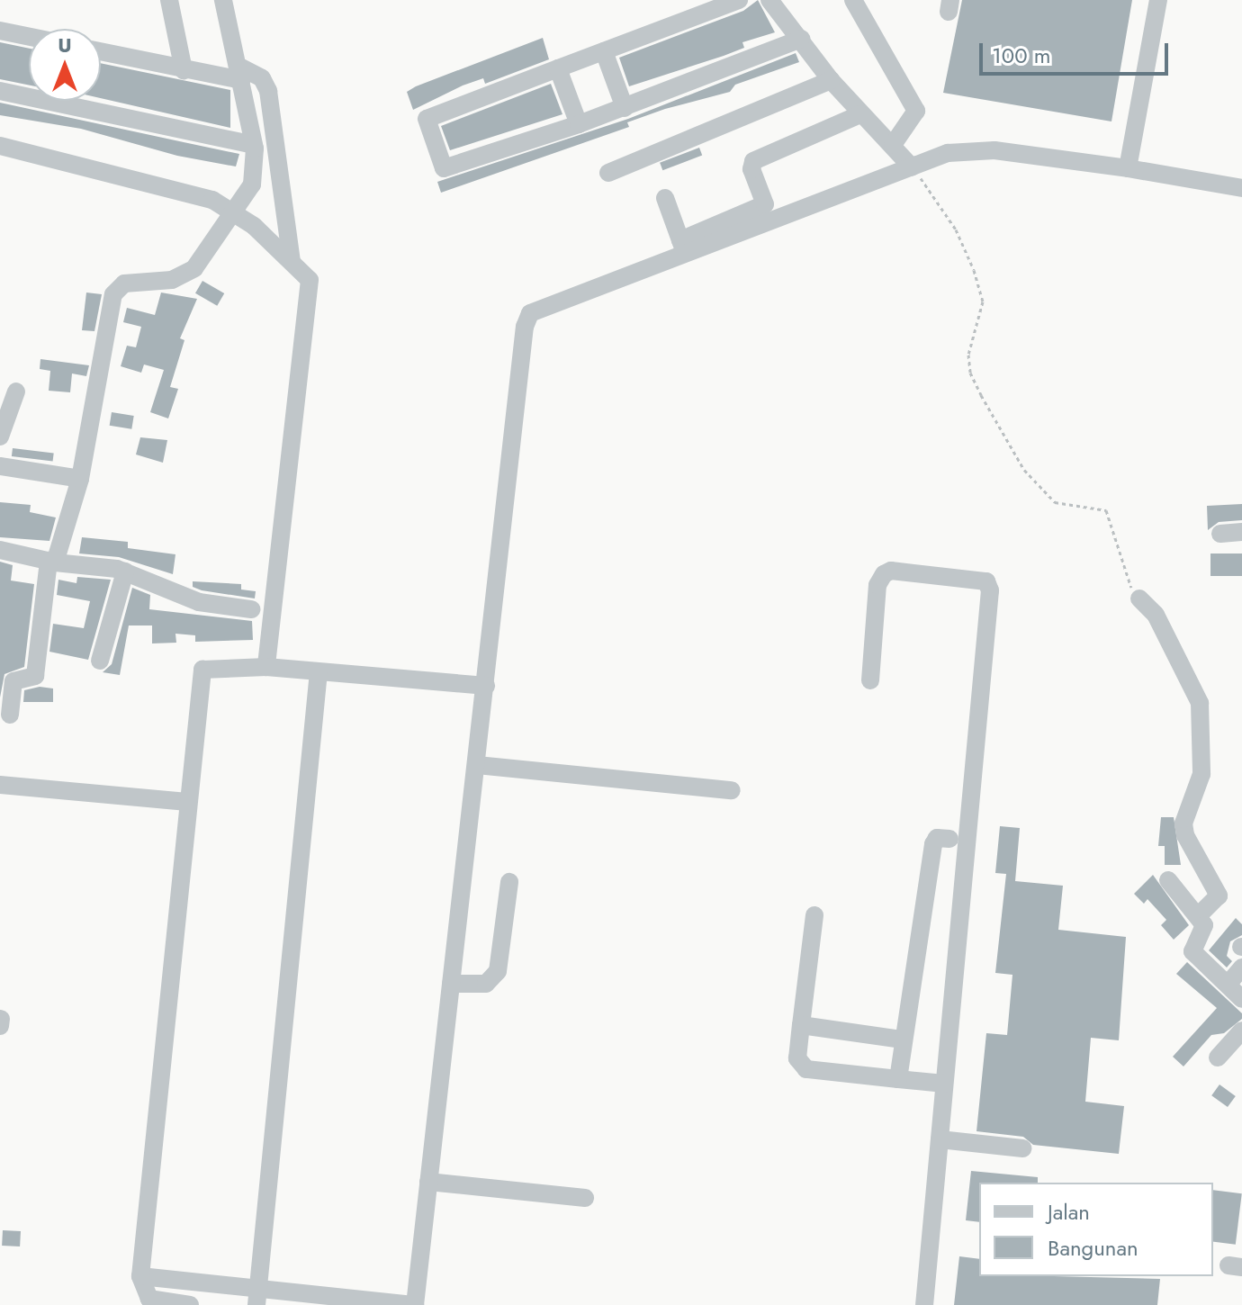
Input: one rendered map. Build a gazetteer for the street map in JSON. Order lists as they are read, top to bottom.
{
  "legend": ["Jalan", "Bangunan"],
  "scale_bar": "100 m",
  "north": "top"
}
